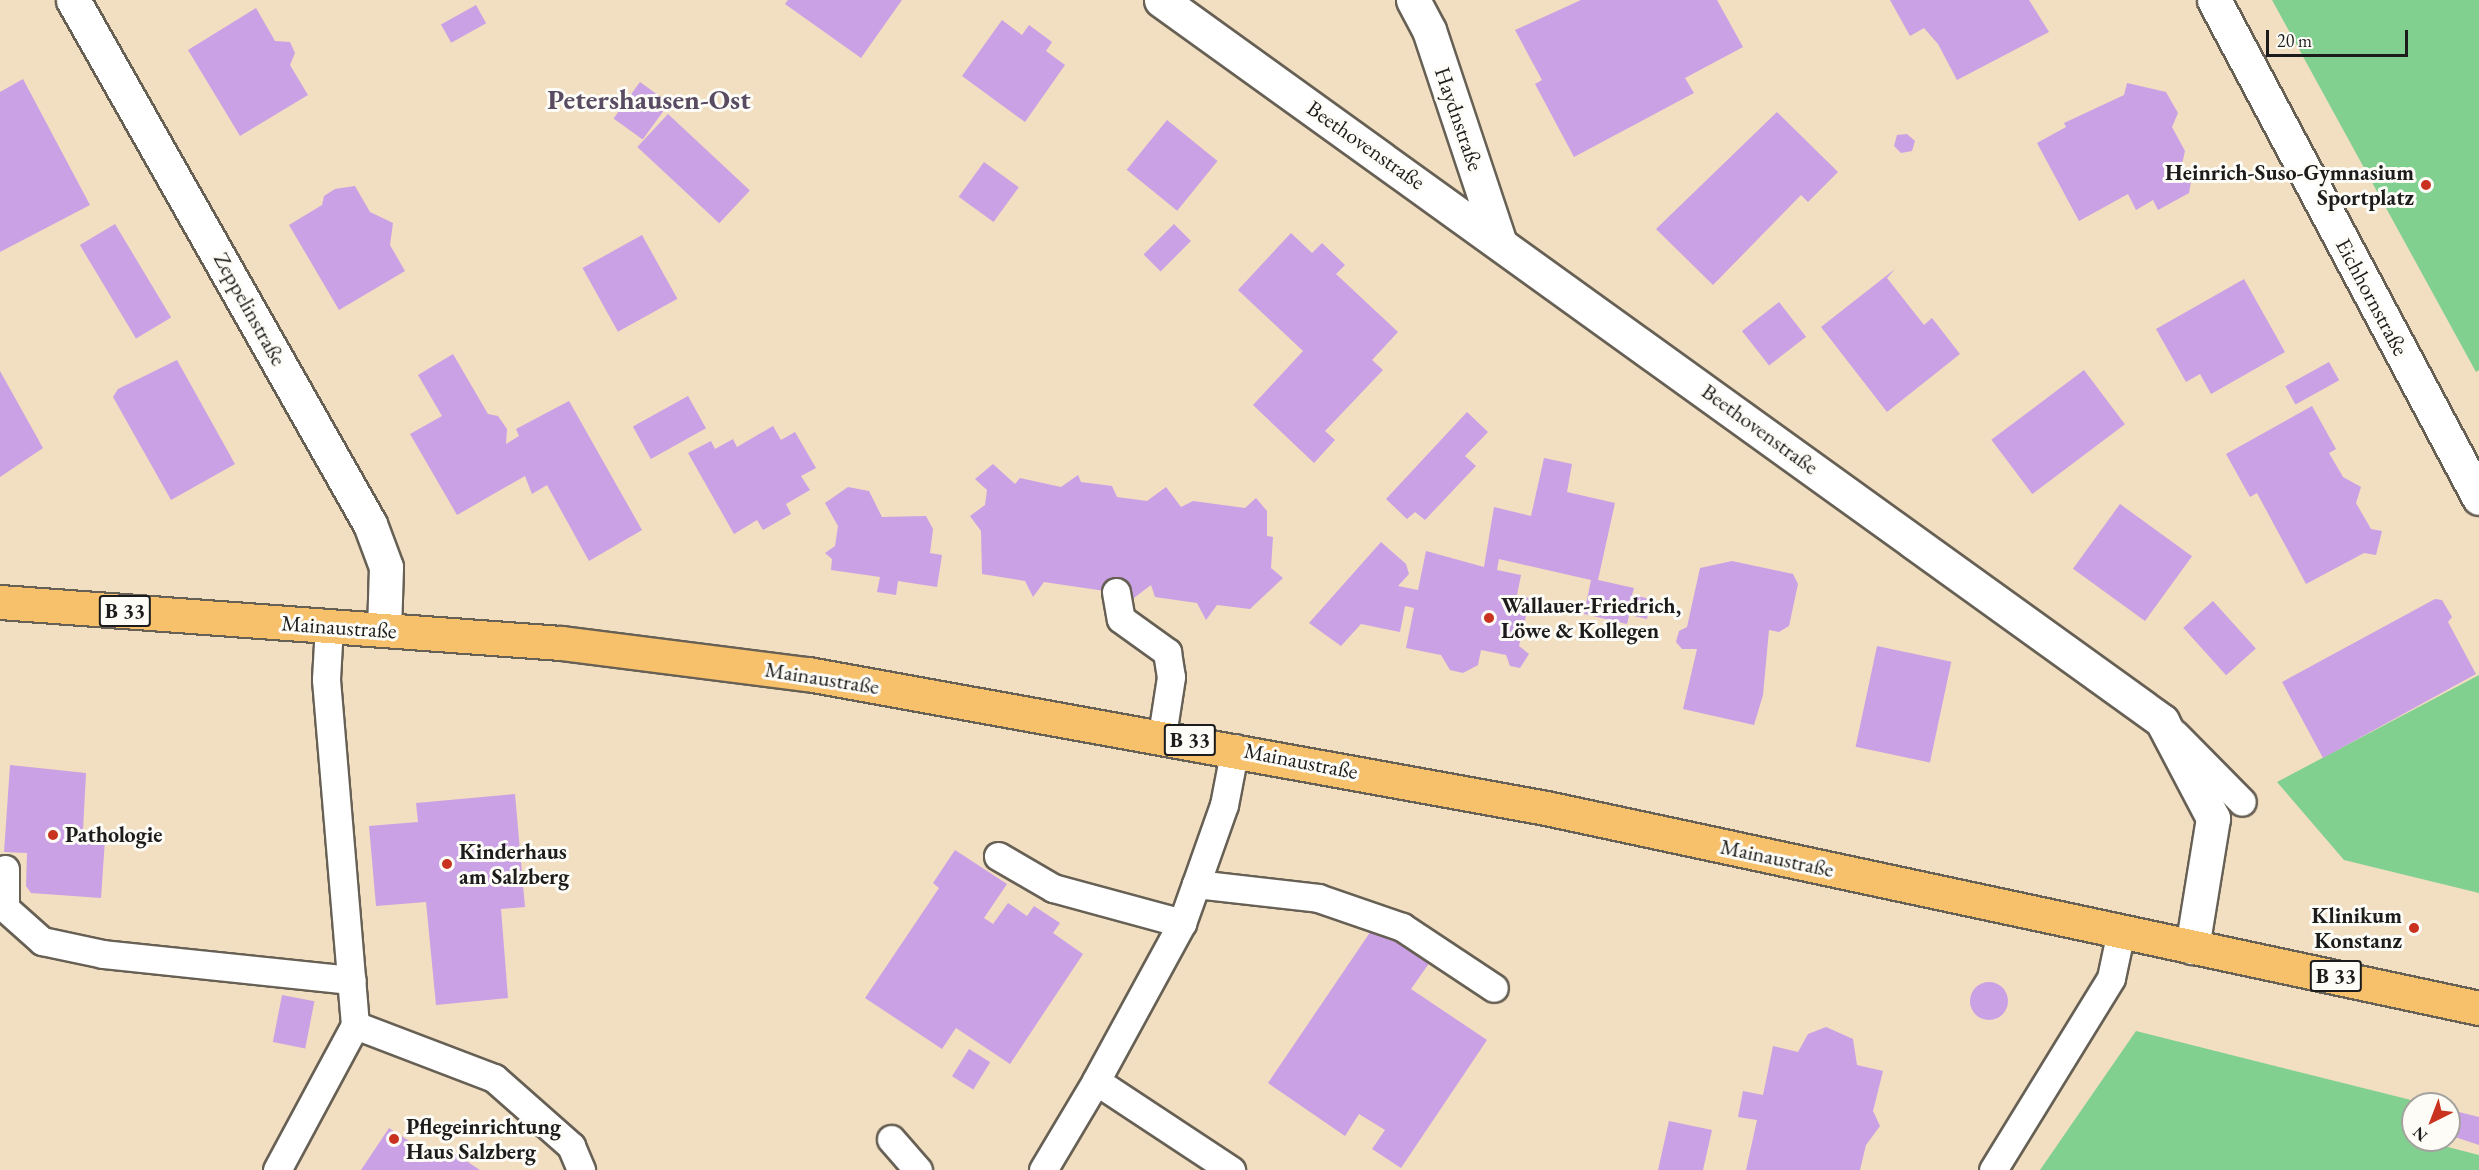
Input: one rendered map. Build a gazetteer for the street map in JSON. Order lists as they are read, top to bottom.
{
  "streets": {
    "main road": ["B 33", "Mainaustraße"],
    "street": [
      "Haydnstraße",
      "Beethovenstraße",
      "Eichhornstraße",
      "Zeppelinstraße"
    ]
  },
  "crossings": [
    ["Haydnstraße", "Beethovenstraße"],
    ["Beethovenstraße", "Mainaustraße"],
    ["Zeppelinstraße", "Mainaustraße"]
  ],
  "districts": ["Petershausen-Ost"],
  "places": [
    "Heinrich-Suso-Gymnasium Sportplatz",
    "Wallauer-Friedrich, Löwe & Kollegen",
    "Pathologie",
    "Kinderhaus am Salzberg",
    "Klinikum Konstanz",
    "Pflegeinrichtung Haus Salzberg"
  ],
  "scale_bar": "20 m",
  "north": "bottom left"
}
